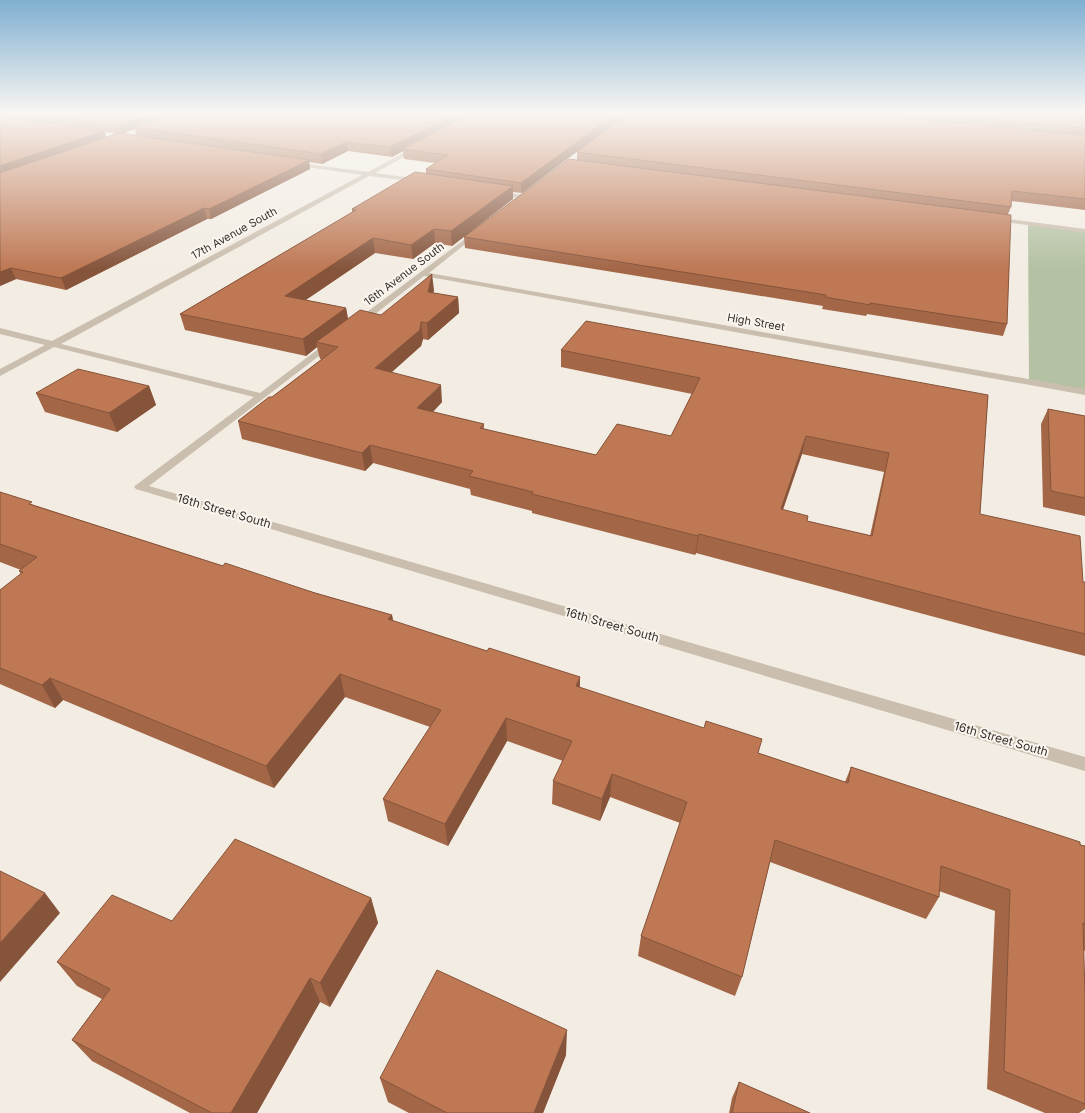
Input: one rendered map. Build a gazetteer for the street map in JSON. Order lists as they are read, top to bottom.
{
  "streets": {
    "street": [
      "17th Avenue South",
      "16th Avenue South",
      "High Street",
      "16th Street South"
    ]
  },
  "crossings": [
    ["16th Avenue South", "High Street"]
  ]
}
